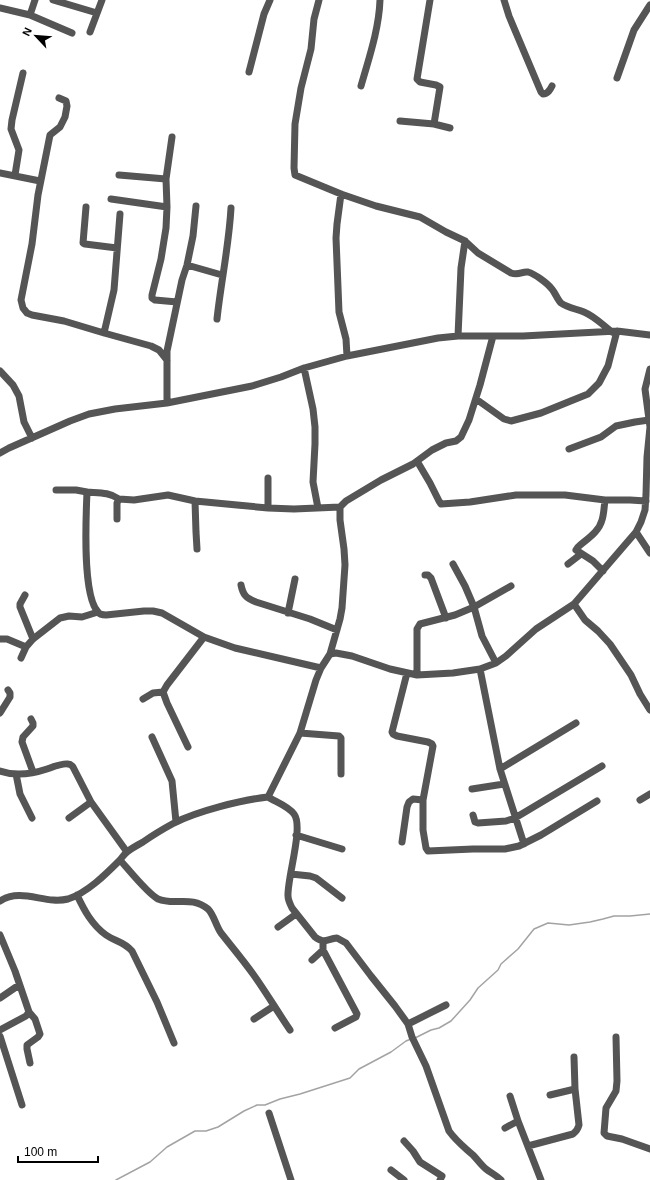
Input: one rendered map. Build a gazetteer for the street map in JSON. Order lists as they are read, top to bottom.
{
  "scale_bar": "100 m",
  "north": "top left"
}
